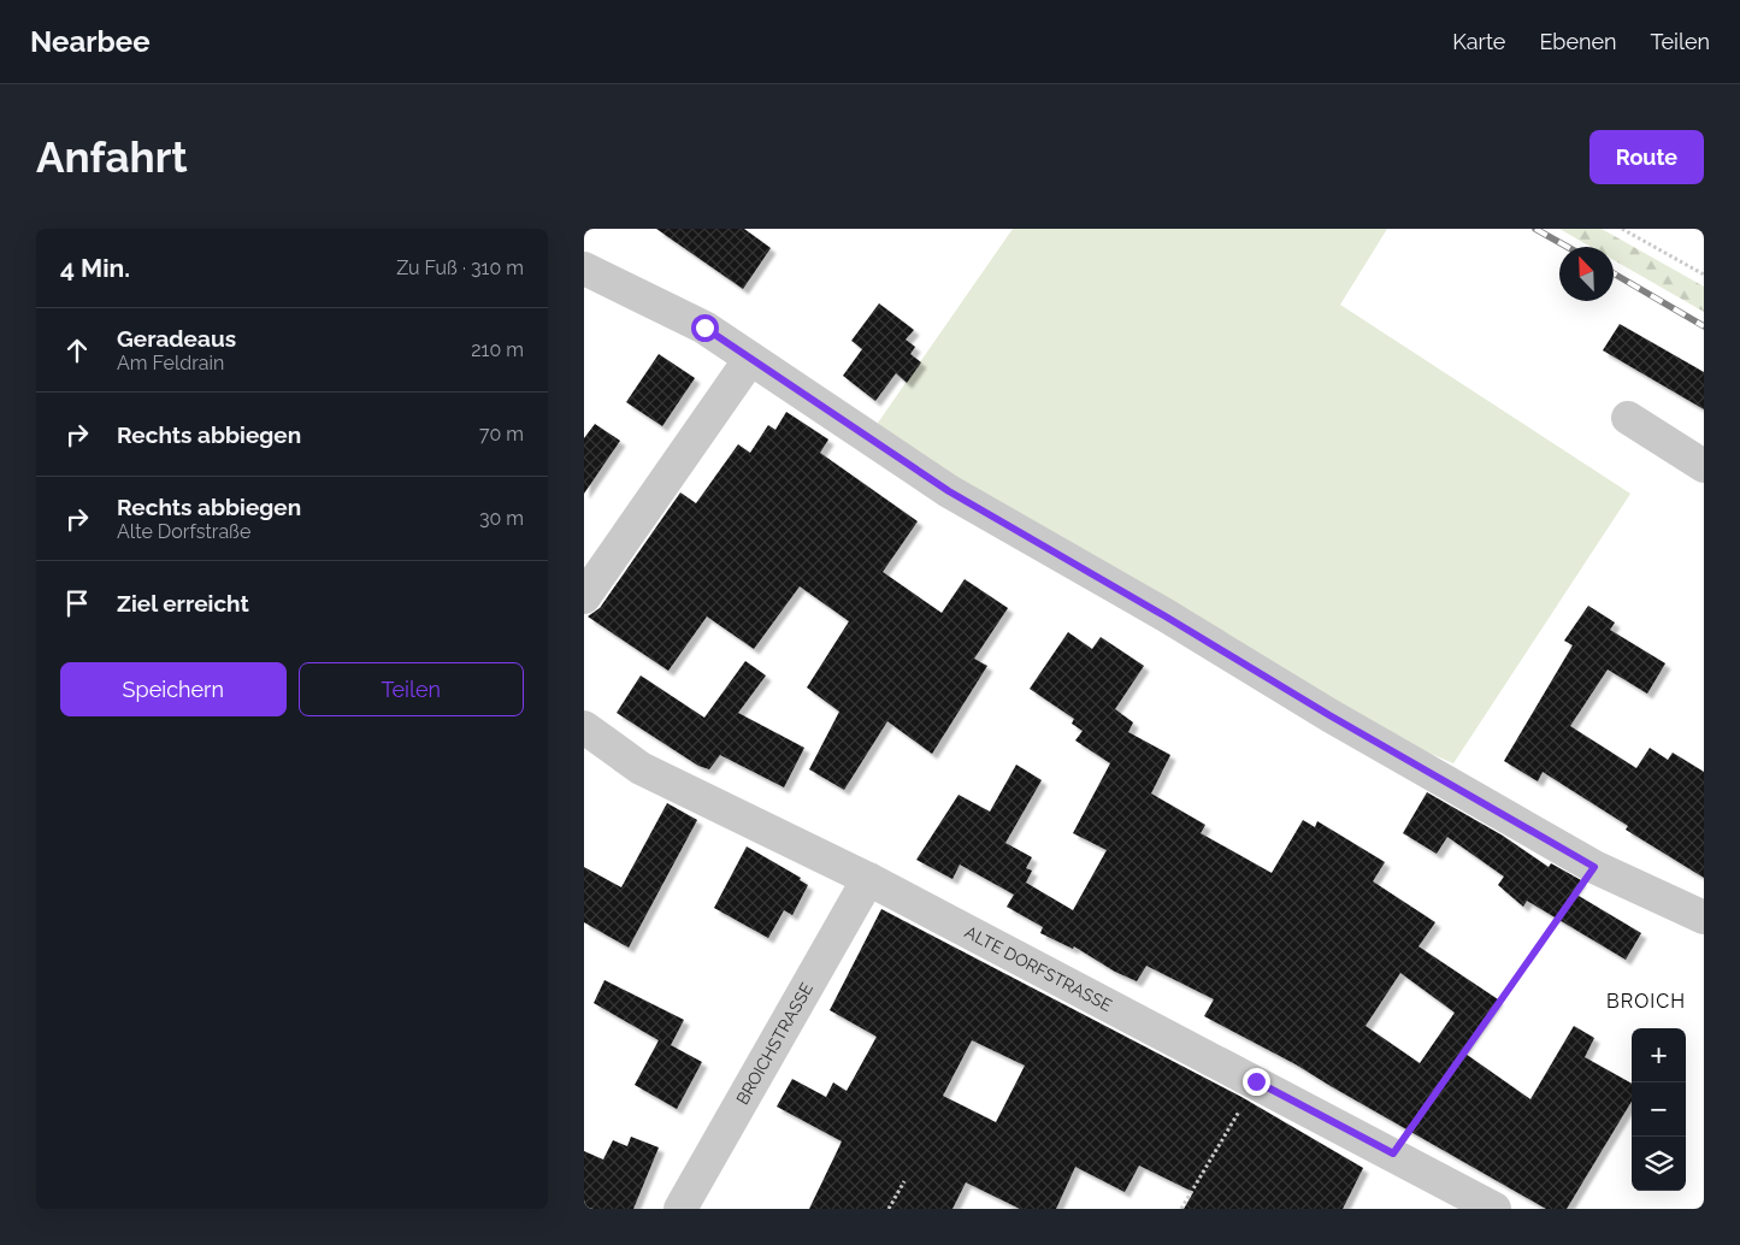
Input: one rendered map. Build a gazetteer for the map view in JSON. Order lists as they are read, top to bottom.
{
  "streets": {
    "street": ["ALTE DORFSTRASSE", "BROICHSTRASSE"]
  },
  "crossings": [
    ["ALTE DORFSTRASSE", "BROICHSTRASSE"]
  ],
  "districts": ["BROICH"],
  "north": "top left",
  "page": {
    "header": "Nearbee",
    "nav": ["Karte", "Ebenen", "Teilen"],
    "buttons": [
      "Route",
      ["Speichern", "Teilen"]
    ],
    "title": "Anfahrt",
    "heading": ["4 Min.", "Zu Fuß · 310 m"],
    "list": [
      ["Geradeaus", "Am Feldrain", "210 m"],
      ["Rechts abbiegen", "70 m"],
      ["Rechts abbiegen", "Alte Dorfstraße", "30 m"],
      "Ziel erreicht"
    ],
    "map_buttons": ["+", "−"]
  }
}
